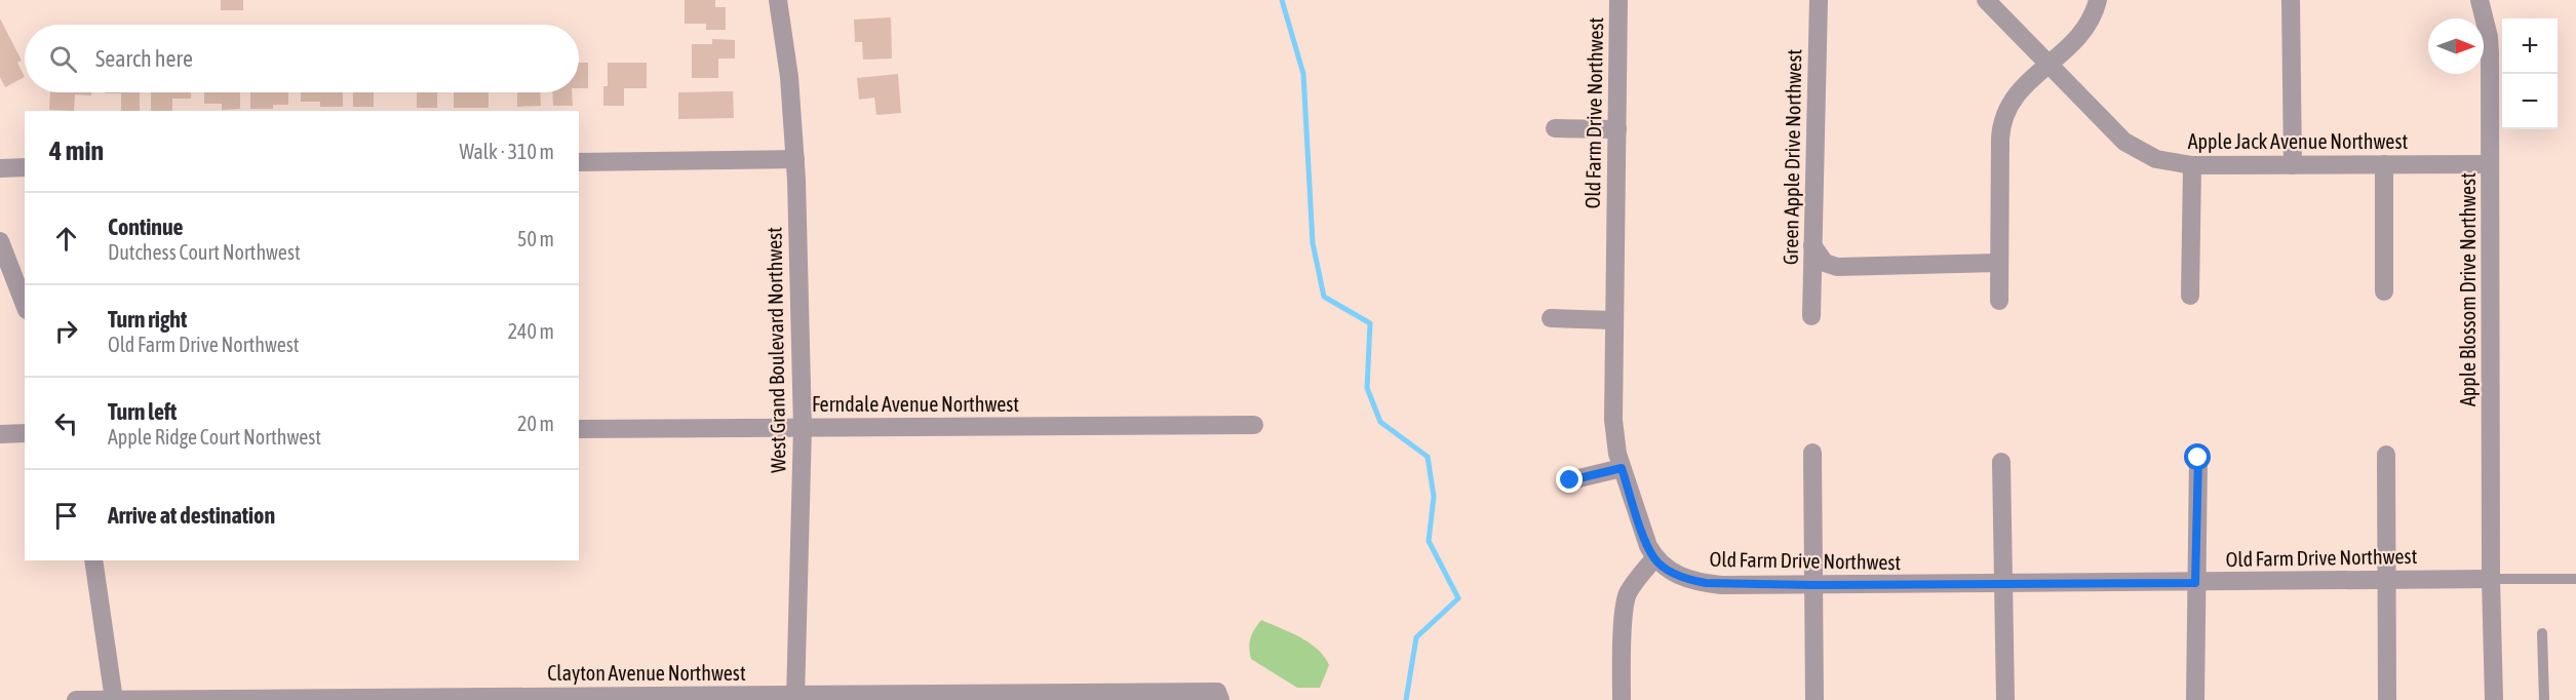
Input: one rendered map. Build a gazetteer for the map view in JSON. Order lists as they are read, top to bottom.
{
  "streets": {
    "street": [
      "Old Farm Drive Northwest",
      "Apple Jack Avenue Northwest",
      "Green Apple Drive Northwest",
      "Apple Blossom Drive Northwest",
      "West Grand Boulevard Northwest",
      "Ferndale Avenue Northwest",
      "Clayton Avenue Northwest"
    ]
  },
  "crossings": [
    ["Old Farm Drive Northwest", "Apple Blossom Drive Northwest"],
    ["Apple Jack Avenue Northwest", "Apple Blossom Drive Northwest"],
    ["West Grand Boulevard Northwest", "Ferndale Avenue Northwest"],
    ["West Grand Boulevard Northwest", "Clayton Avenue Northwest"]
  ],
  "north": "right",
  "page": {
    "map_buttons": ["+", "−"],
    "search": "Search here",
    "heading": ["4 min", "Walk · 310 m"],
    "list": [
      ["Continue", "Dutchess Court Northwest", "50 m"],
      ["Turn right", "Old Farm Drive Northwest", "240 m"],
      ["Turn left", "Apple Ridge Court Northwest", "20 m"],
      "Arrive at destination"
    ]
  }
}
